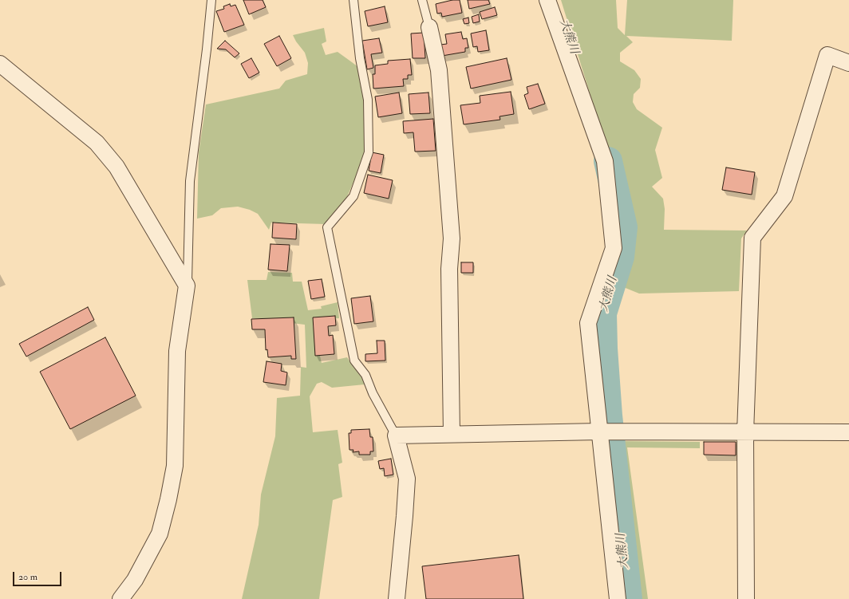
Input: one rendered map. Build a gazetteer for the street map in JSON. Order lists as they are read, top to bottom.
{
  "water": ["大熊川"],
  "scale_bar": "20 m"
}
